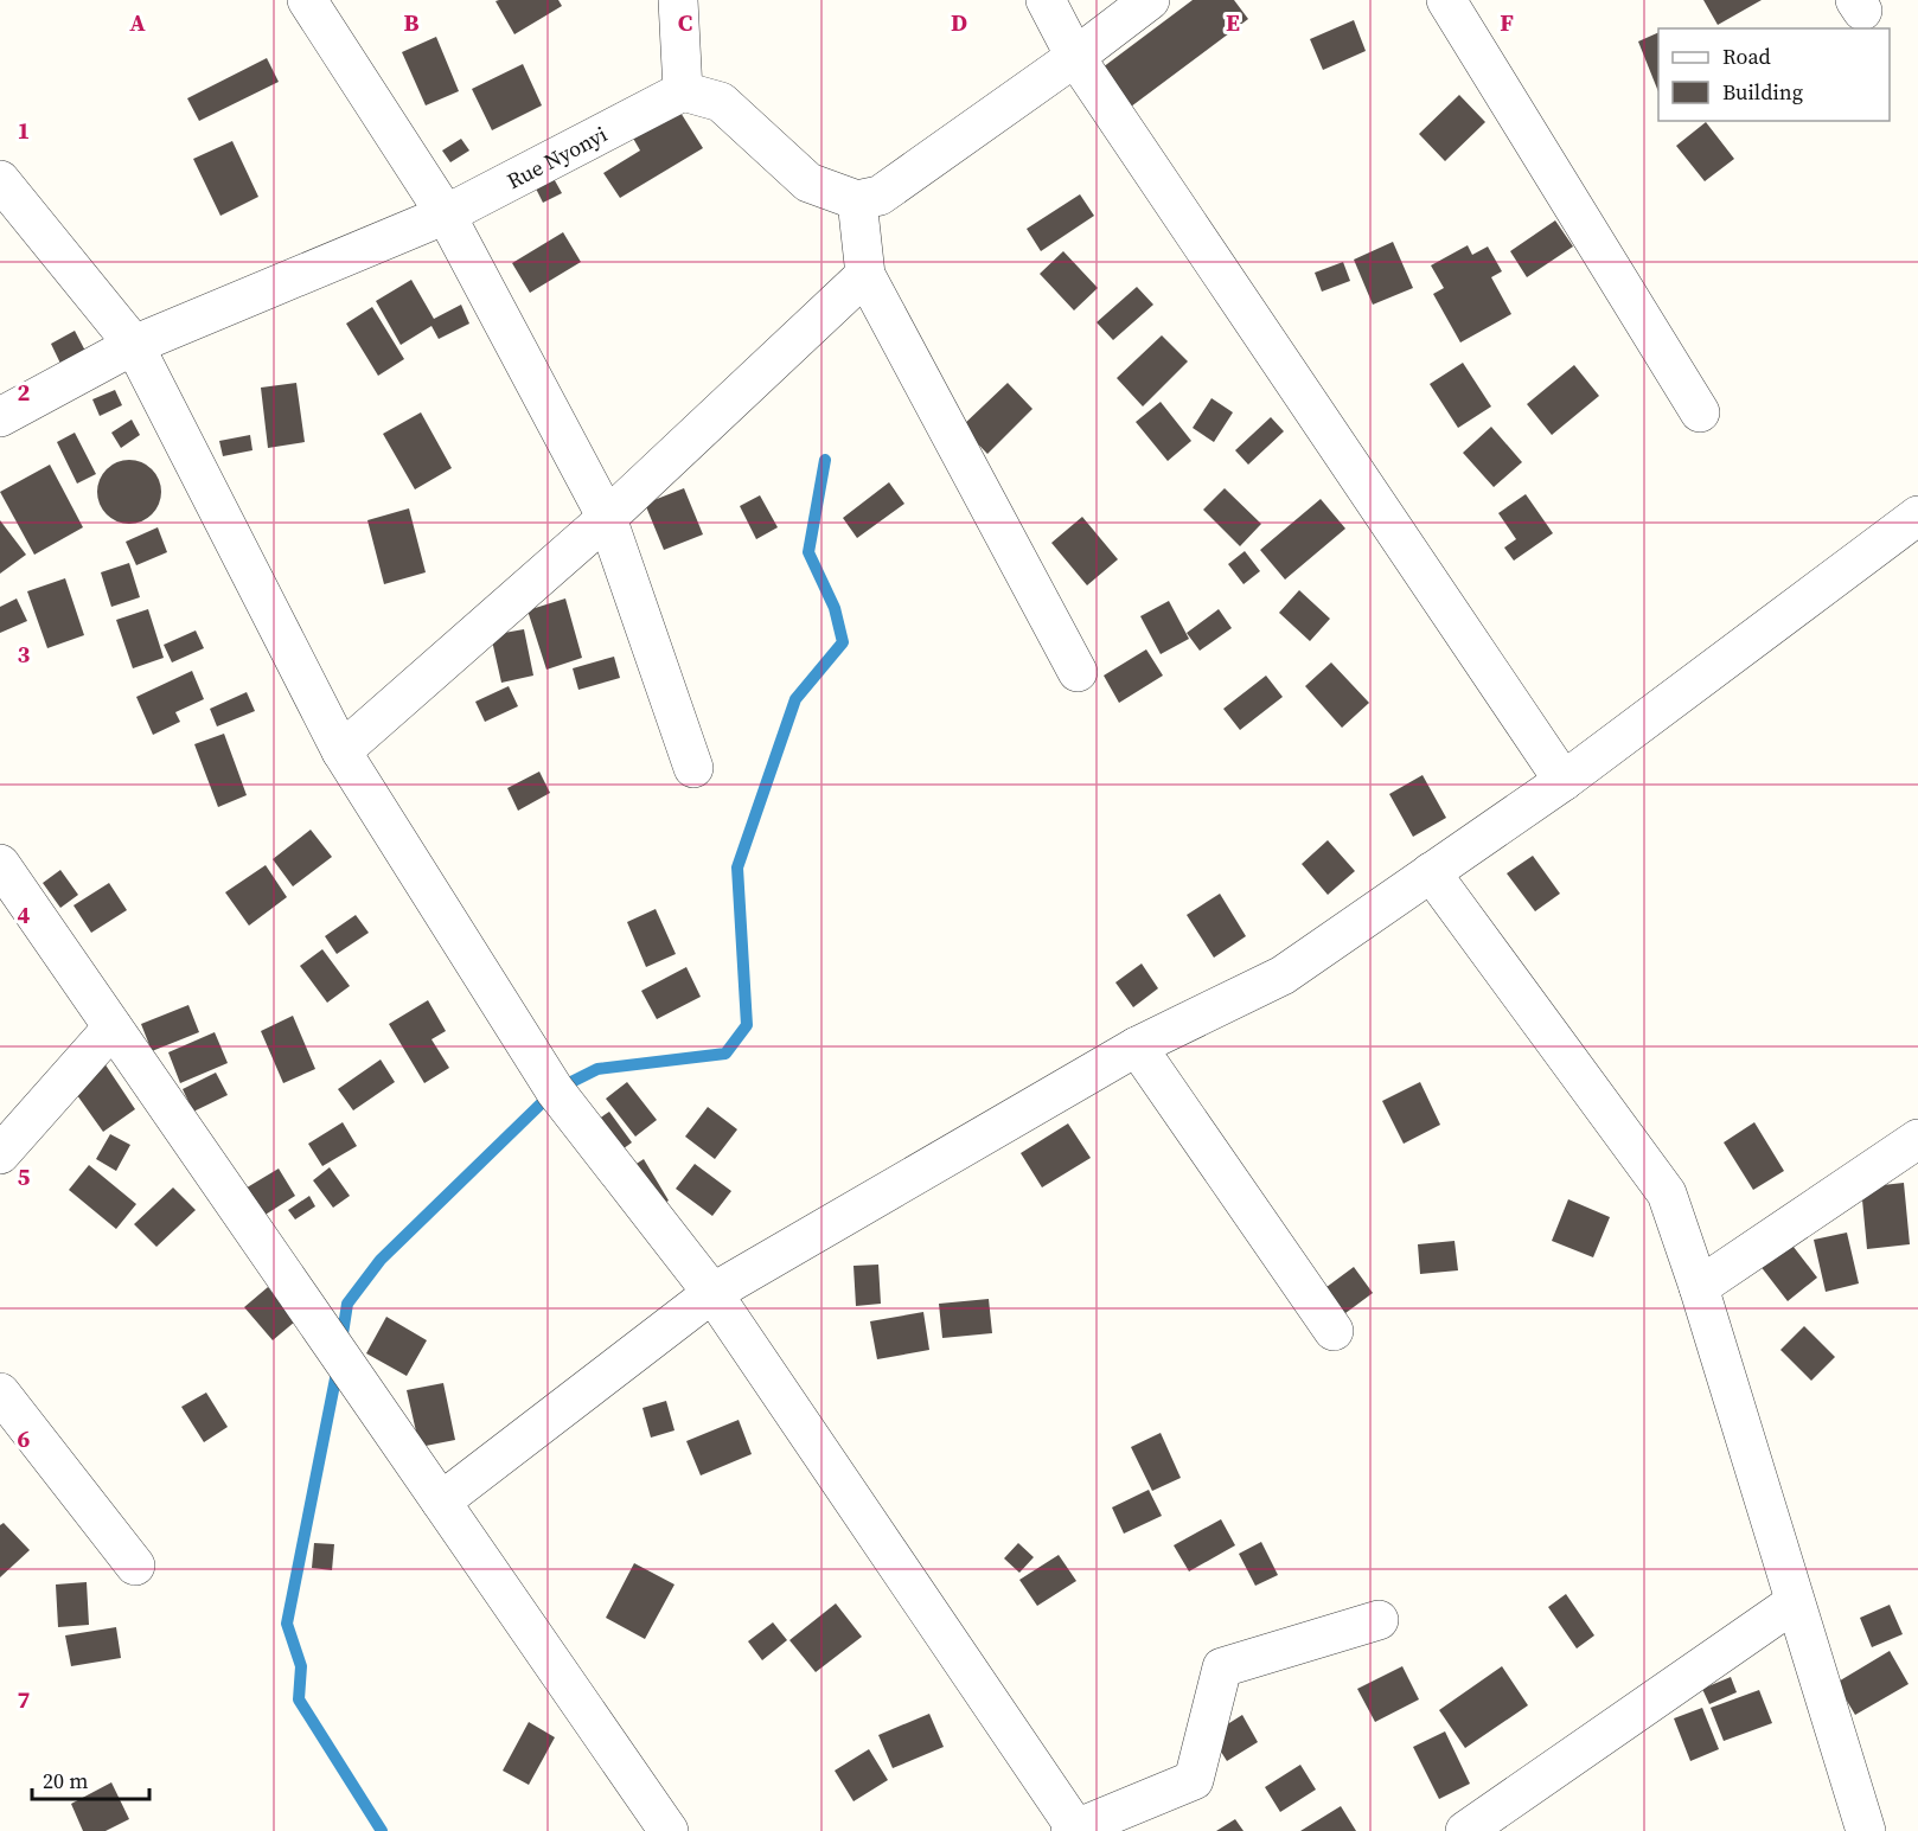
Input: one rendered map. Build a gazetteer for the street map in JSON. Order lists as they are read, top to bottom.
{
  "streets": {
    "street": ["Rue Nyonyi"]
  },
  "legend": ["Road", "Building"],
  "scale_bar": "20 m",
  "grid": {
    "columns": [
      "A",
      "B",
      "C",
      "D",
      "E",
      "F"
    ],
    "rows": [
      "1",
      "2",
      "3",
      "4",
      "5",
      "6",
      "7"
    ]
  }
}
